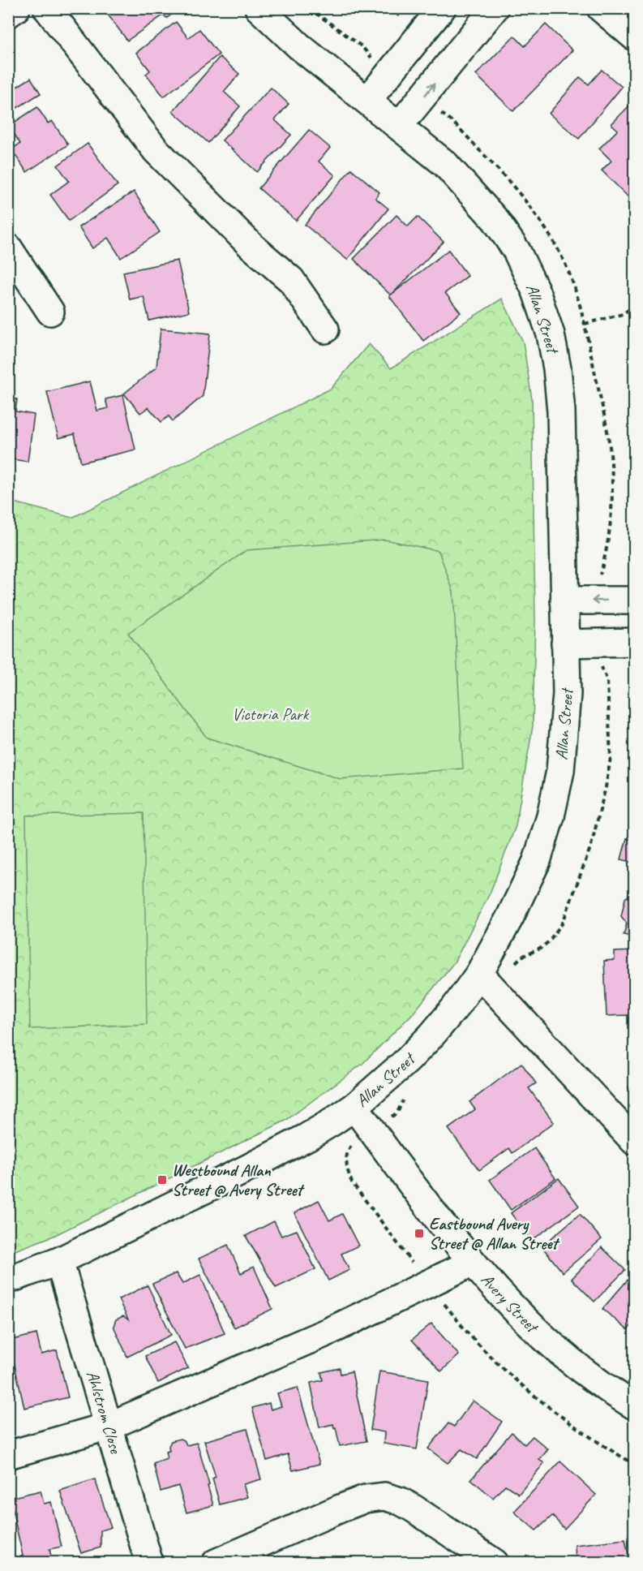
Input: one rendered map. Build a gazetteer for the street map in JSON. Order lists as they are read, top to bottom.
{
  "streets": {
    "street": ["Allan Street", "Avery Street", "Ahlstrom Close"]
  },
  "crossings": [
    ["Allan Street", "Avery Street"],
    ["Allan Street", "Ahlstrom Close"]
  ],
  "parks": ["Victoria Park"],
  "places": {
    "transit": ["Westbound Allan Street @ Avery Street", "Eastbound Avery Street @ Allan Street"]
  }
}
